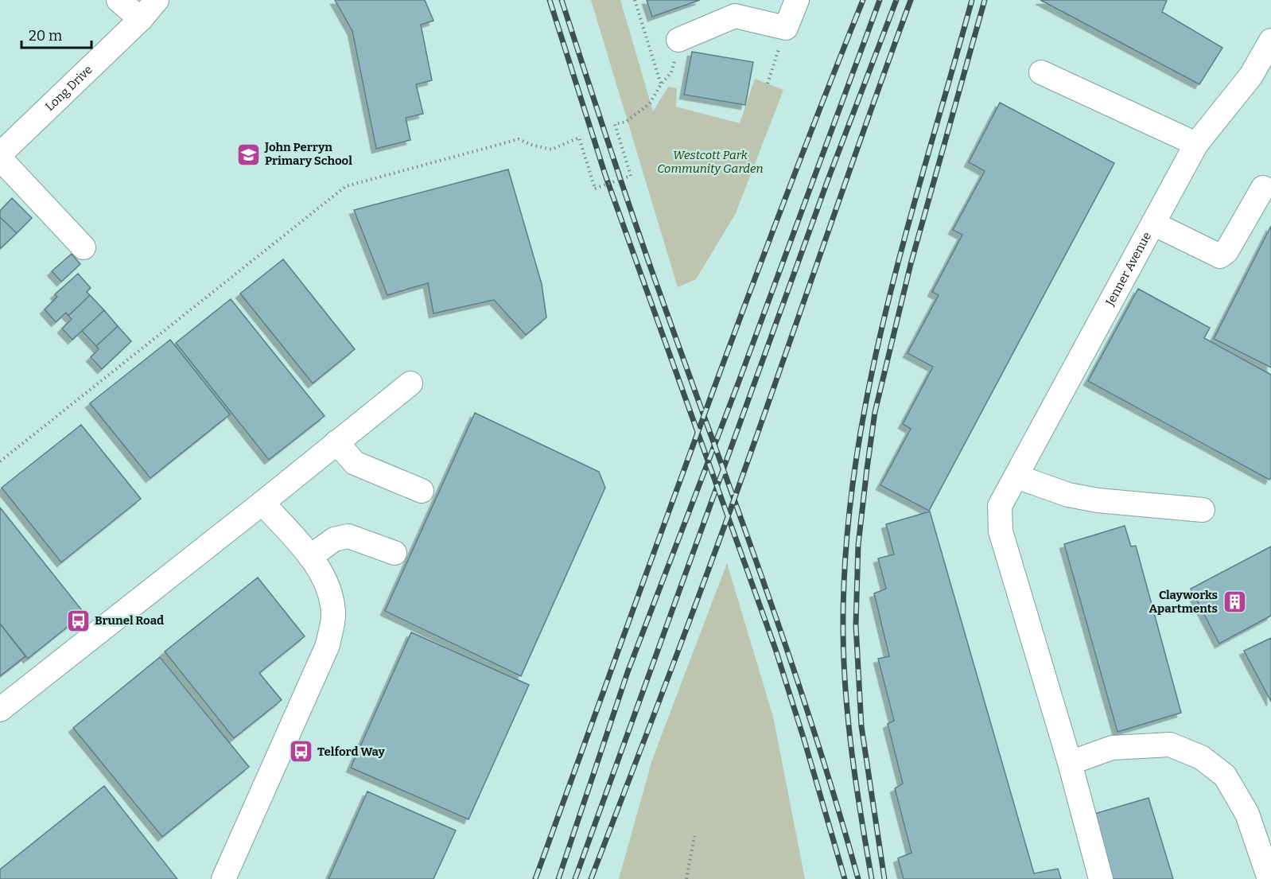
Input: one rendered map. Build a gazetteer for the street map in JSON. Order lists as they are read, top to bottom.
{
  "streets": {
    "street": ["Long Drive", "Jenner Avenue"]
  },
  "parks": ["Westcott Park Community Garden"],
  "places": {
    "school or university": ["John Perryn Primary School"],
    "building": ["Clayworks Apartments"],
    "bus stop": ["Brunel Road", "Telford Way"]
  },
  "scale_bar": "20 m"
}
